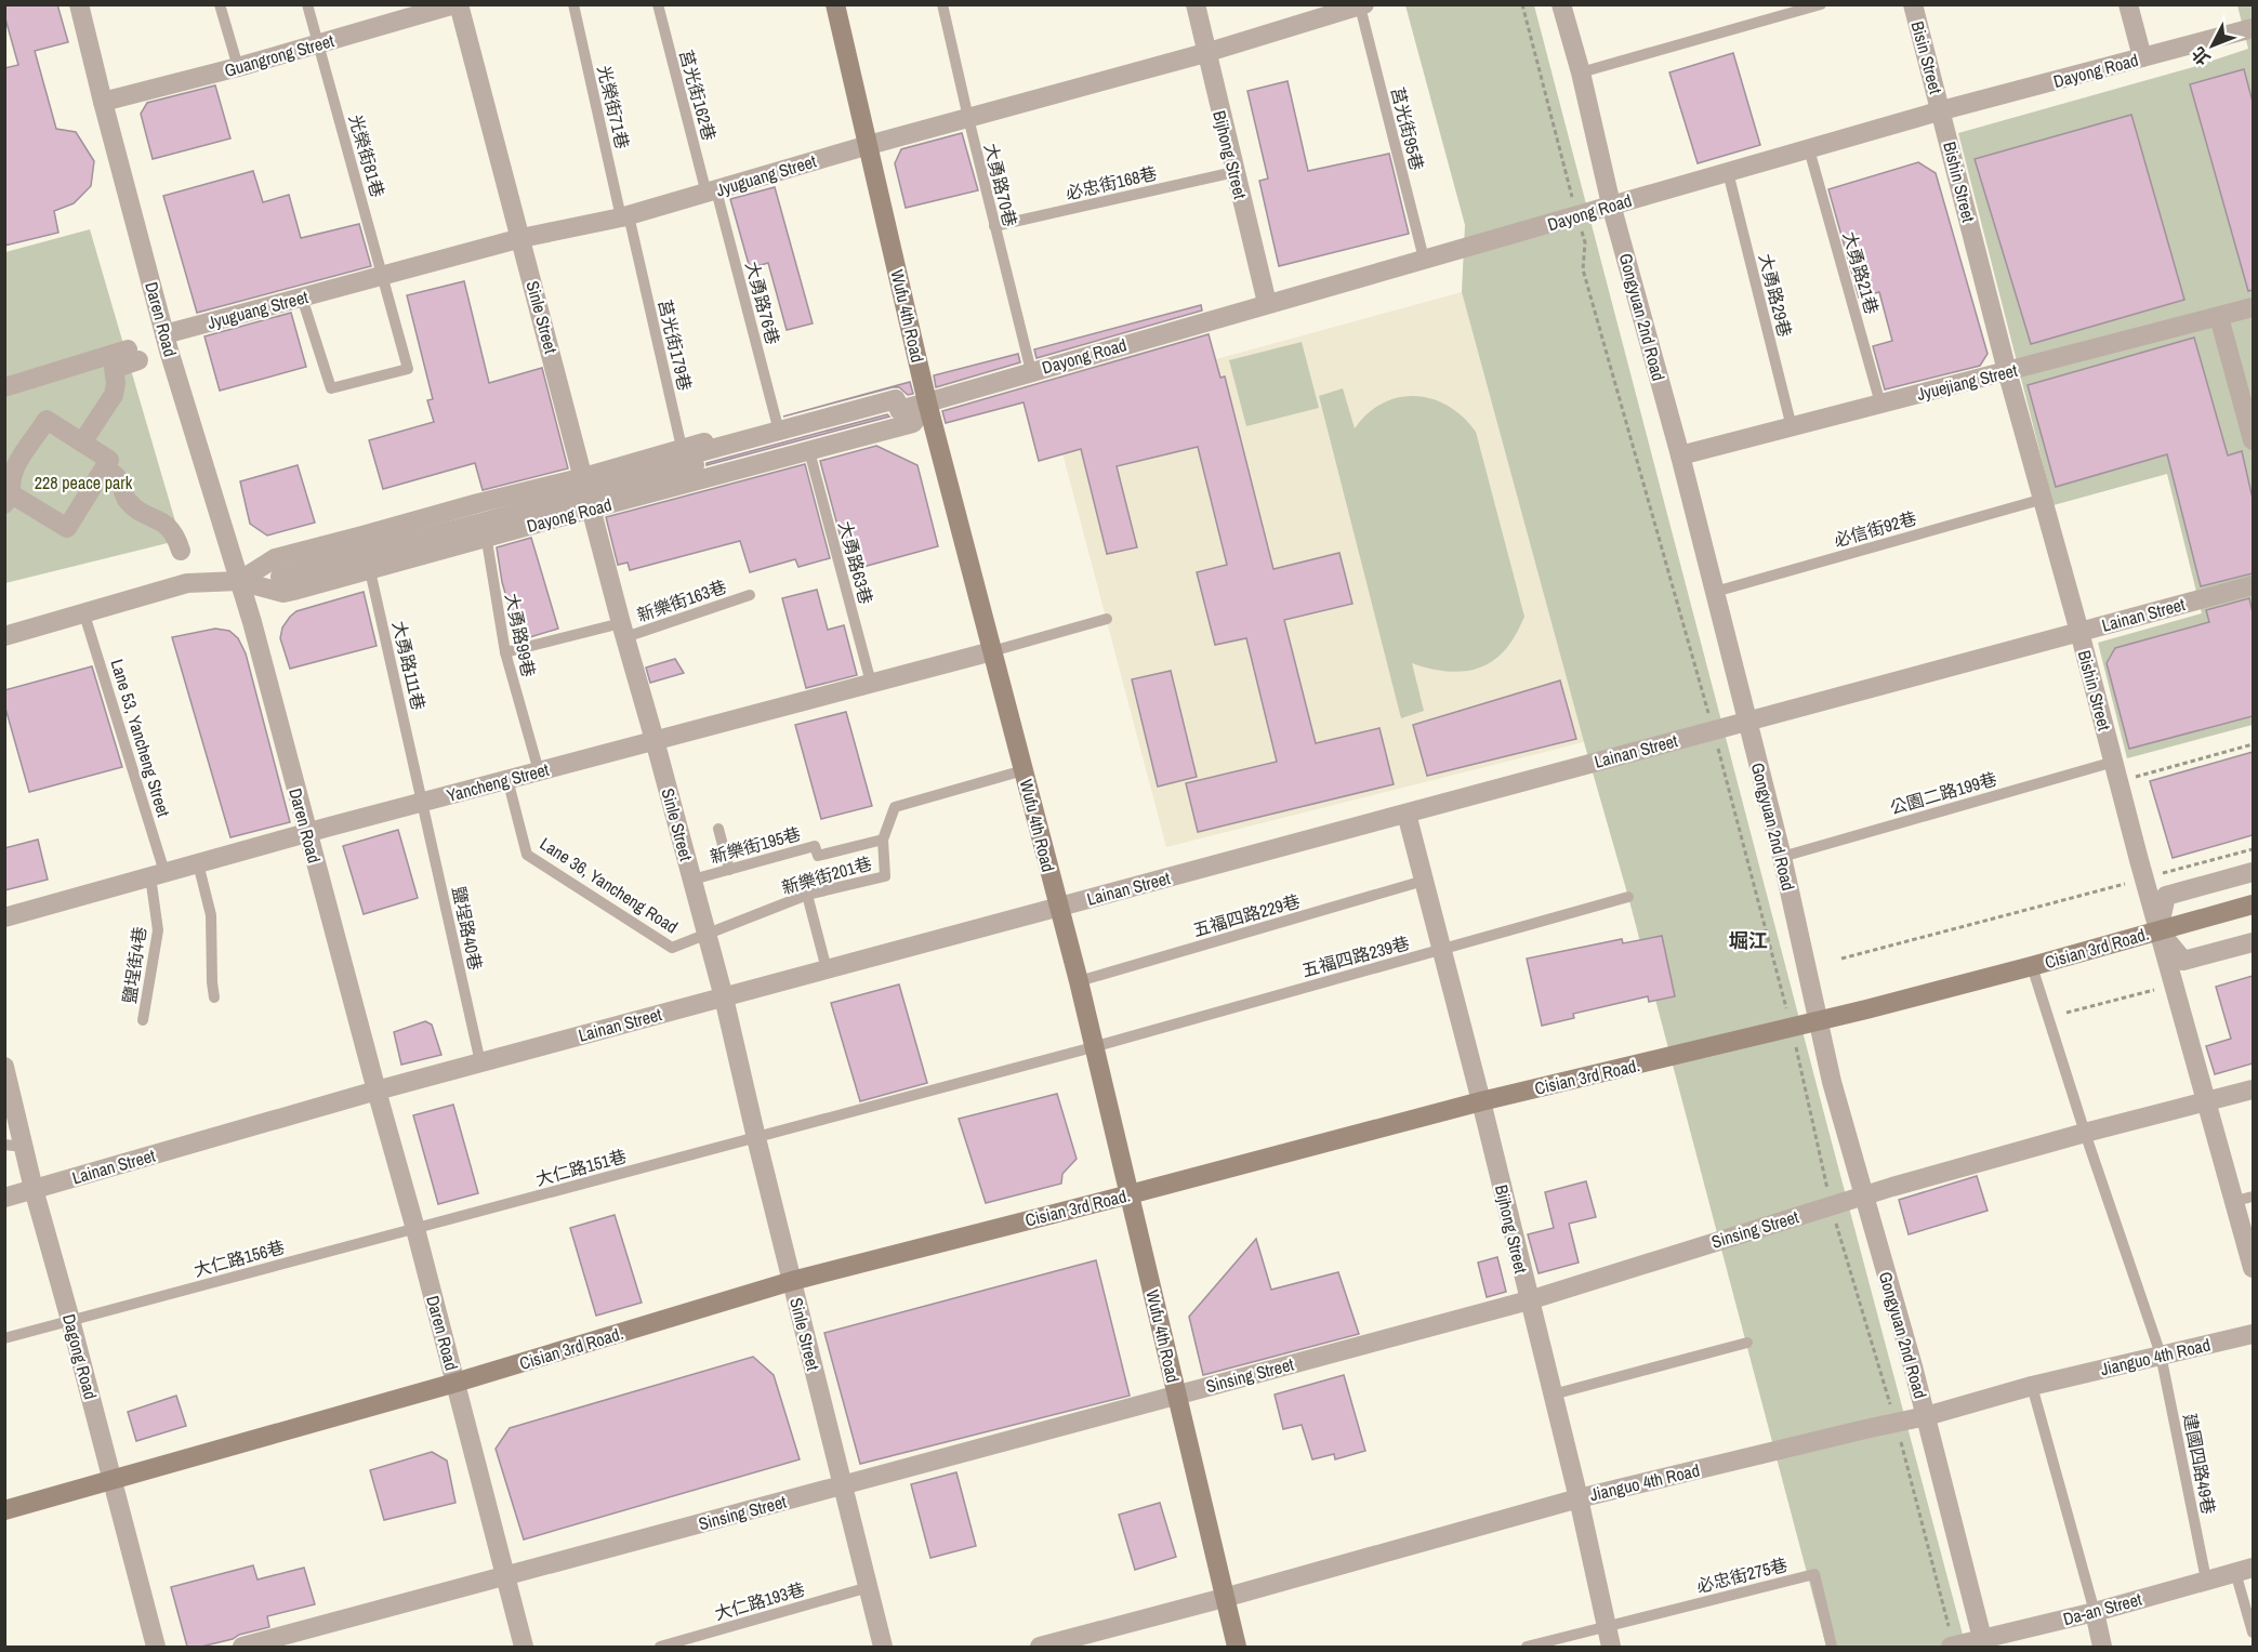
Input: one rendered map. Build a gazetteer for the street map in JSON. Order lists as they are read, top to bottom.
{
  "streets": {
    "street": [
      "Guangrong Street",
      "Bisin Street",
      "Dayong Road",
      "Bijhong Street",
      "Jyuguang Street",
      "Bishin Street",
      "Wufu 4th Road",
      "Sinle Street",
      "Gongyuan 2nd Road",
      "Daren Road",
      "Jyuejiang Street",
      "Lainan Street",
      "Yancheng Street",
      "Cisian 3rd Road.",
      "Sinsing Street",
      "Dagong Road",
      "Jianguo 4th Road",
      "Da-an Street"
    ],
    "lane": [
      "莒光街162巷",
      "光榮街71巷",
      "莒光街95巷",
      "光榮街81巷",
      "必忠街168巷",
      "大勇路70巷",
      "大勇路21巷",
      "大勇路29巷",
      "大勇路76巷",
      "莒光街179巷",
      "必信街92巷",
      "大勇路63巷",
      "新樂街163巷",
      "大勇路99巷",
      "大勇路111巷",
      "Lane 53, Yancheng Street",
      "公園二路199巷",
      "新樂街195巷",
      "新樂街201巷",
      "Lane 36, Yancheng Road",
      "五福四路229巷",
      "鹽埕路40巷",
      "五福四路239巷",
      "鹽埕街4巷",
      "大仁路151巷",
      "大仁路156巷",
      "建國四路49巷",
      "必忠街275巷",
      "大仁路193巷"
    ]
  },
  "crossings": [
    ["Guangrong Street", "光榮街81巷"],
    ["Guangrong Street", "Sinle Street"],
    ["Guangrong Street", "Daren Road"],
    ["Bisin Street", "Dayong Road"],
    ["Bisin Street", "Bishin Street"],
    ["Dayong Road", "莒光街95巷"],
    ["Dayong Road", "Bijhong Street"],
    ["Dayong Road", "Bishin Street"],
    ["Dayong Road", "大勇路70巷"],
    ["Dayong Road", "大勇路21巷"],
    ["Dayong Road", "大勇路29巷"],
    ["Dayong Road", "大勇路76巷"],
    ["Dayong Road", "Wufu 4th Road"],
    ["Dayong Road", "Sinle Street"],
    ["Dayong Road", "Gongyuan 2nd Road"],
    ["Dayong Road", "Daren Road"],
    ["Dayong Road", "莒光街179巷"],
    ["Dayong Road", "大勇路63巷"],
    ["Dayong Road", "大勇路99巷"],
    ["Dayong Road", "大勇路111巷"],
    ["Dayong Road", "Lane 53, Yancheng Street"],
    ["莒光街162巷", "Jyuguang Street"],
    ["莒光街162巷", "大勇路76巷"],
    ["光榮街71巷", "Jyuguang Street"],
    ["光榮街71巷", "莒光街179巷"],
    ["莒光街95巷", "Jyuguang Street"],
    ["Bijhong Street", "Jyuguang Street"],
    ["Bijhong Street", "必忠街168巷"],
    ["Bijhong Street", "Lainan Street"],
    ["Bijhong Street", "五福四路229巷"],
    ["Bijhong Street", "Cisian 3rd Road."],
    ["Bijhong Street", "五福四路239巷"],
    ["Bijhong Street", "Sinsing Street"],
    ["Bijhong Street", "Jianguo 4th Road"],
    ["Bijhong Street", "必忠街275巷"],
    ["光榮街81巷", "Jyuguang Street"],
    ["Jyuguang Street", "大勇路70巷"],
    ["Jyuguang Street", "大勇路76巷"],
    ["Jyuguang Street", "Wufu 4th Road"],
    ["Jyuguang Street", "Sinle Street"],
    ["Jyuguang Street", "Daren Road"],
    ["Jyuguang Street", "莒光街179巷"],
    ["Bishin Street", "Jyuejiang Street"],
    ["Bishin Street", "必信街92巷"],
    ["Bishin Street", "Lainan Street"],
    ["Bishin Street", "公園二路199巷"],
    ["Bishin Street", "Cisian 3rd Road."],
    ["Bishin Street", "Sinsing Street"],
    ["必忠街168巷", "大勇路70巷"],
    ["大勇路21巷", "Jyuejiang Street"],
    ["大勇路29巷", "Jyuejiang Street"],
    ["Wufu 4th Road", "Lainan Street"],
    ["Wufu 4th Road", "Yancheng Street"],
    ["Wufu 4th Road", "五福四路229巷"],
    ["Wufu 4th Road", "Cisian 3rd Road."],
    ["Wufu 4th Road", "五福四路239巷"],
    ["Wufu 4th Road", "Sinsing Street"],
    ["Wufu 4th Road", "Jianguo 4th Road"],
    ["Sinle Street", "新樂街163巷"],
    ["Sinle Street", "Lainan Street"],
    ["Sinle Street", "Yancheng Street"],
    ["Sinle Street", "新樂街195巷"],
    ["Sinle Street", "新樂街201巷"],
    ["Sinle Street", "Lane 36, Yancheng Road"],
    ["Sinle Street", "Cisian 3rd Road."],
    ["Sinle Street", "五福四路239巷"],
    ["Sinle Street", "大仁路151巷"],
    ["Sinle Street", "Sinsing Street"],
    ["Sinle Street", "大仁路193巷"],
    ["Gongyuan 2nd Road", "Jyuejiang Street"],
    ["Gongyuan 2nd Road", "必信街92巷"],
    ["Gongyuan 2nd Road", "Lainan Street"],
    ["Gongyuan 2nd Road", "公園二路199巷"],
    ["Gongyuan 2nd Road", "Cisian 3rd Road."],
    ["Gongyuan 2nd Road", "Sinsing Street"],
    ["Gongyuan 2nd Road", "Jianguo 4th Road"],
    ["Gongyuan 2nd Road", "Da-an Street"],
    ["Daren Road", "Lainan Street"],
    ["Daren Road", "Yancheng Street"],
    ["Daren Road", "Cisian 3rd Road."],
    ["Daren Road", "大仁路151巷"],
    ["Daren Road", "Sinsing Street"],
    ["Daren Road", "大仁路156巷"],
    ["大勇路63巷", "Yancheng Street"],
    ["新樂街163巷", "大勇路99巷"],
    ["Lainan Street", "鹽埕路40巷"],
    ["Lainan Street", "Dagong Road"],
    ["大勇路99巷", "Yancheng Street"],
    ["大勇路111巷", "Yancheng Street"],
    ["大勇路111巷", "鹽埕路40巷"],
    ["Lane 53, Yancheng Street", "Yancheng Street"],
    ["Lane 53, Yancheng Street", "鹽埕街4巷"],
    ["Yancheng Street", "Lane 36, Yancheng Road"],
    ["Yancheng Street", "鹽埕路40巷"],
    ["Yancheng Street", "鹽埕街4巷"],
    ["新樂街195巷", "新樂街201巷"],
    ["新樂街201巷", "Lane 36, Yancheng Road"],
    ["Cisian 3rd Road.", "Dagong Road"],
    ["Cisian 3rd Road.", "建國四路49巷"],
    ["五福四路239巷", "大仁路151巷"],
    ["大仁路151巷", "大仁路156巷"],
    ["Sinsing Street", "建國四路49巷"],
    ["大仁路156巷", "Dagong Road"],
    ["Jianguo 4th Road", "建國四路49巷"],
    ["建國四路49巷", "Da-an Street"]
  ],
  "districts": ["堀江"],
  "parks": ["228 peace park"],
  "north": "bottom left"
}
